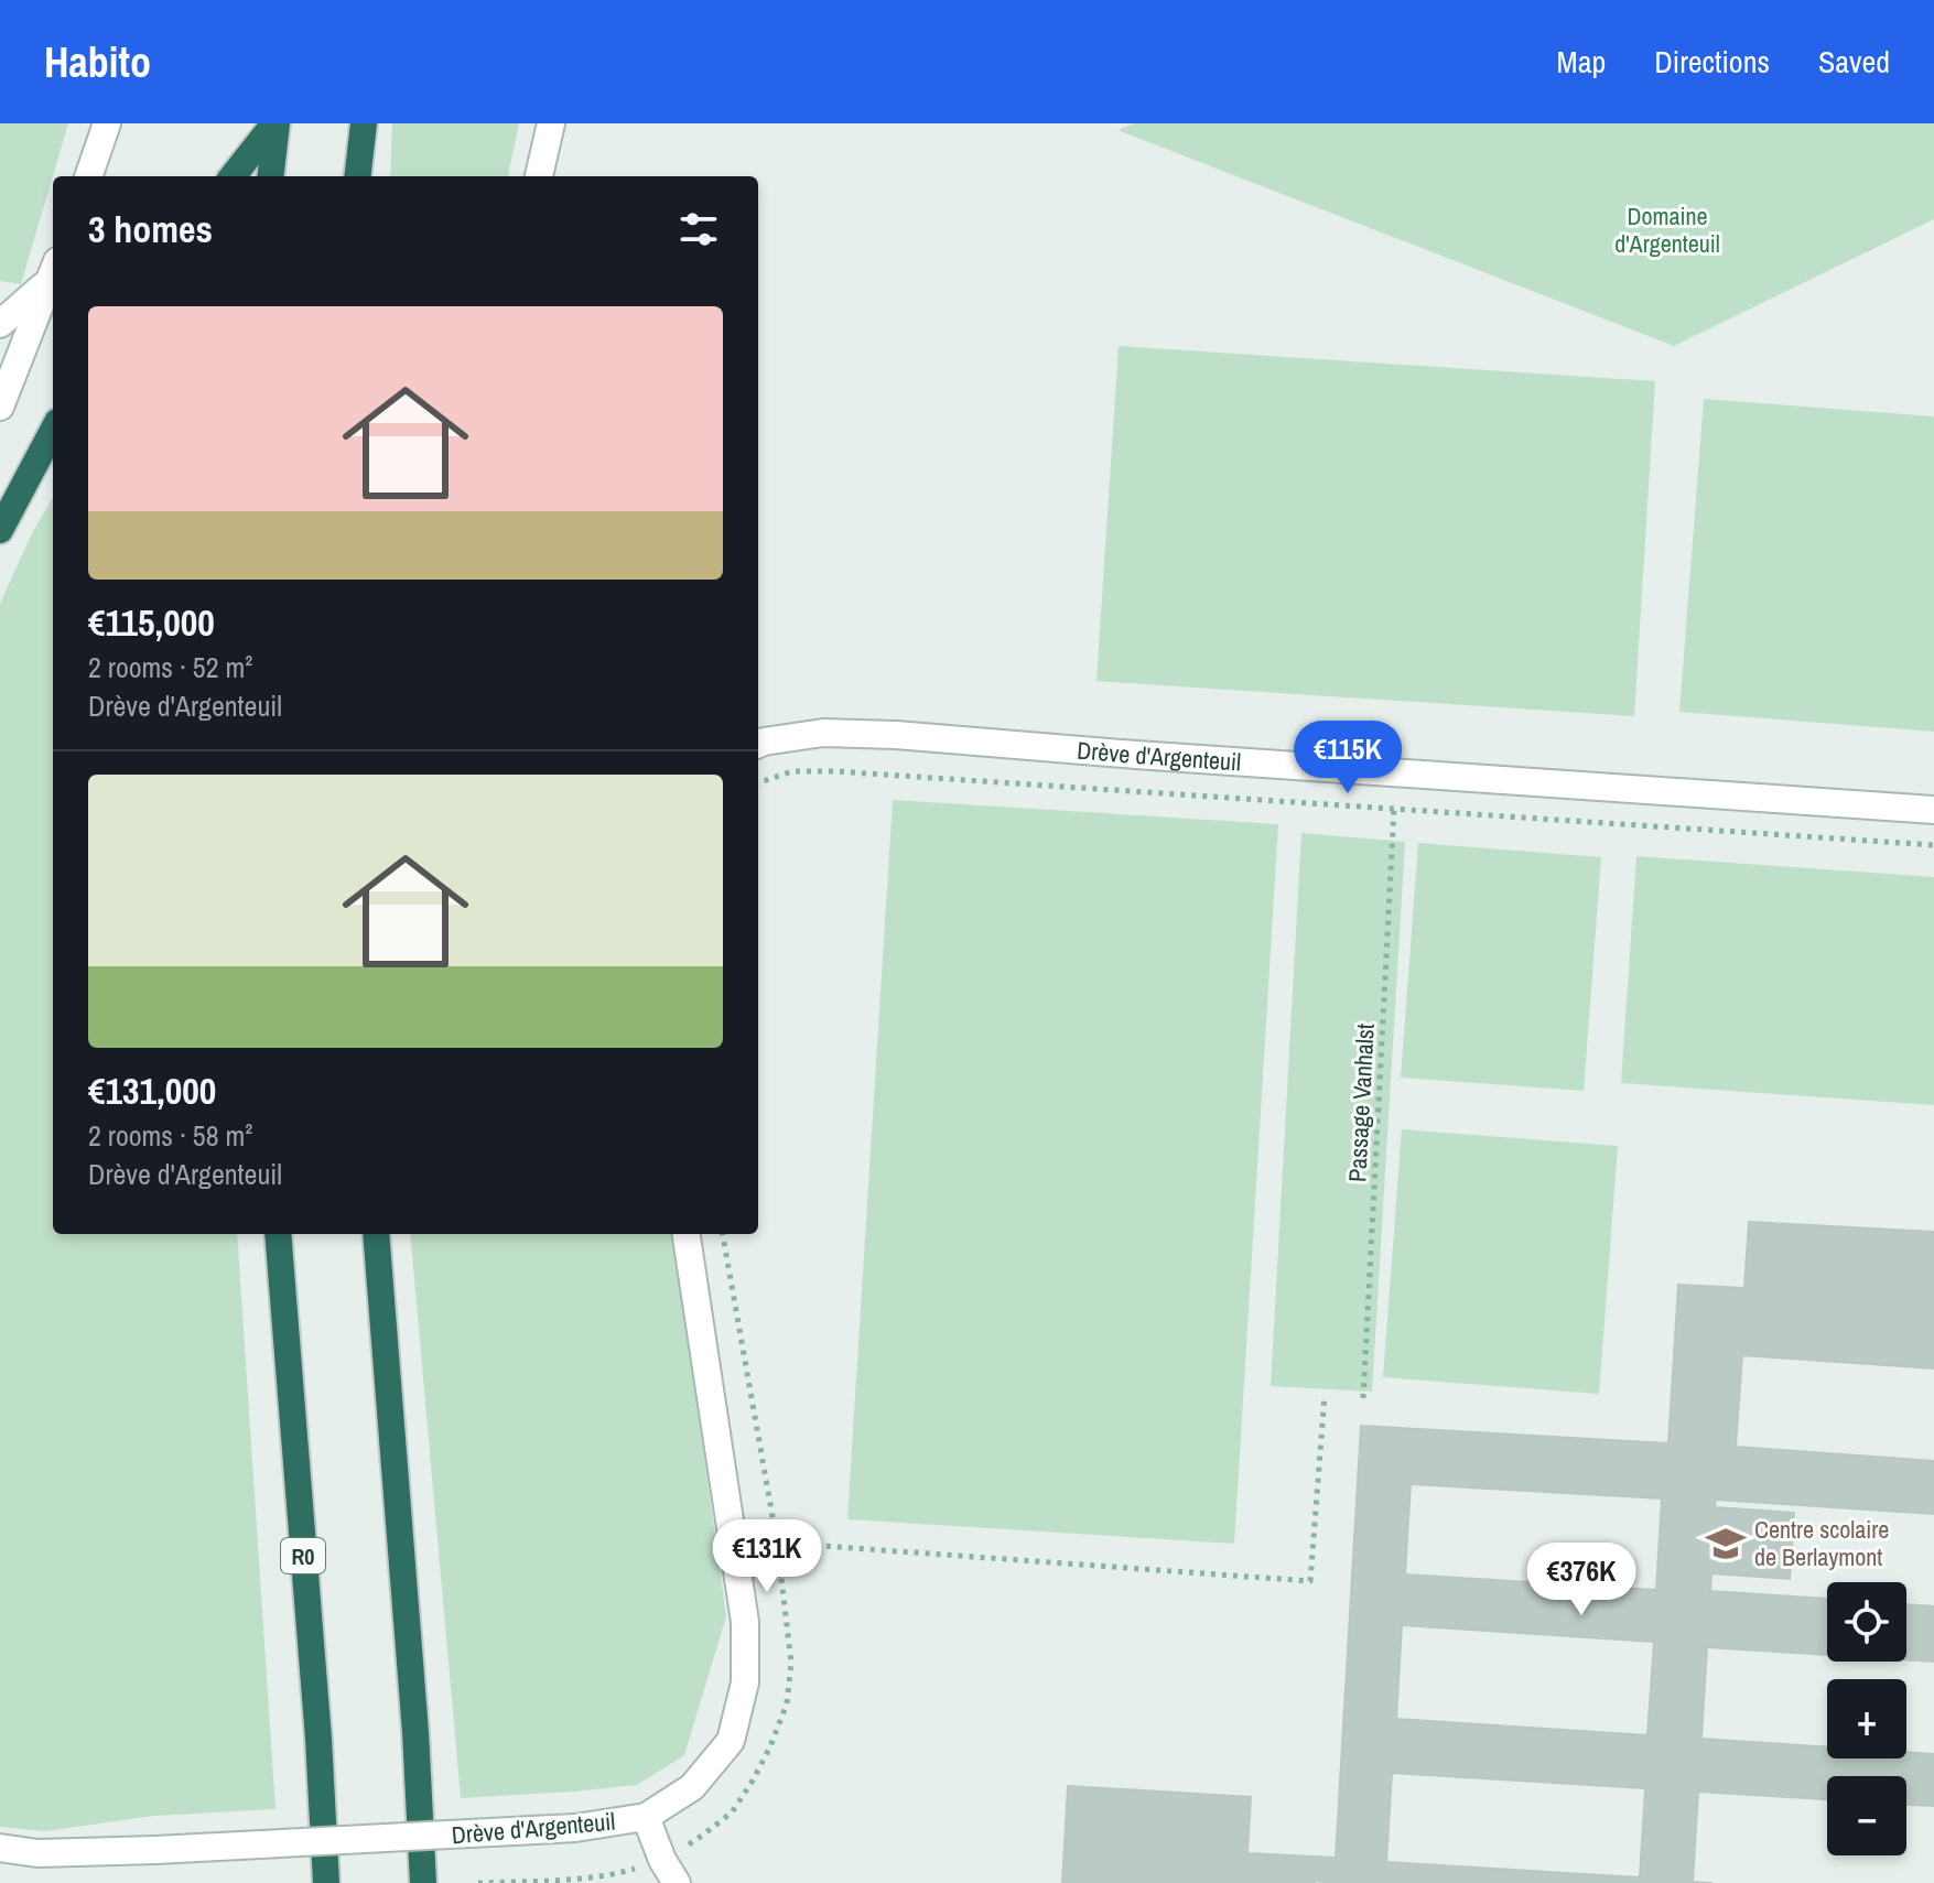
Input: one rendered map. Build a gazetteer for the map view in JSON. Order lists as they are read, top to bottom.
{
  "streets": {
    "highway": ["R0"],
    "street": ["Drève d'Argenteuil"],
    "path": ["Passage Vanhalst"]
  },
  "parks": ["Domaine d'Argenteuil"],
  "places": {
    "school or university": ["Centre scolaire de Berlaymont"]
  },
  "page": {
    "header": "Habito",
    "nav": ["Map", "Directions", "Saved"],
    "heading": "3 homes",
    "list": [
      {
        "name": "€115,000",
        "note": "2 rooms · 52 m² · Drève d'Argenteuil"
      },
      {
        "name": "€131,000",
        "note": "2 rooms · 58 m² · Drève d'Argenteuil"
      }
    ],
    "price": ["€115K", "€131K", "€376K"],
    "map_buttons": ["+", "−"]
  }
}
